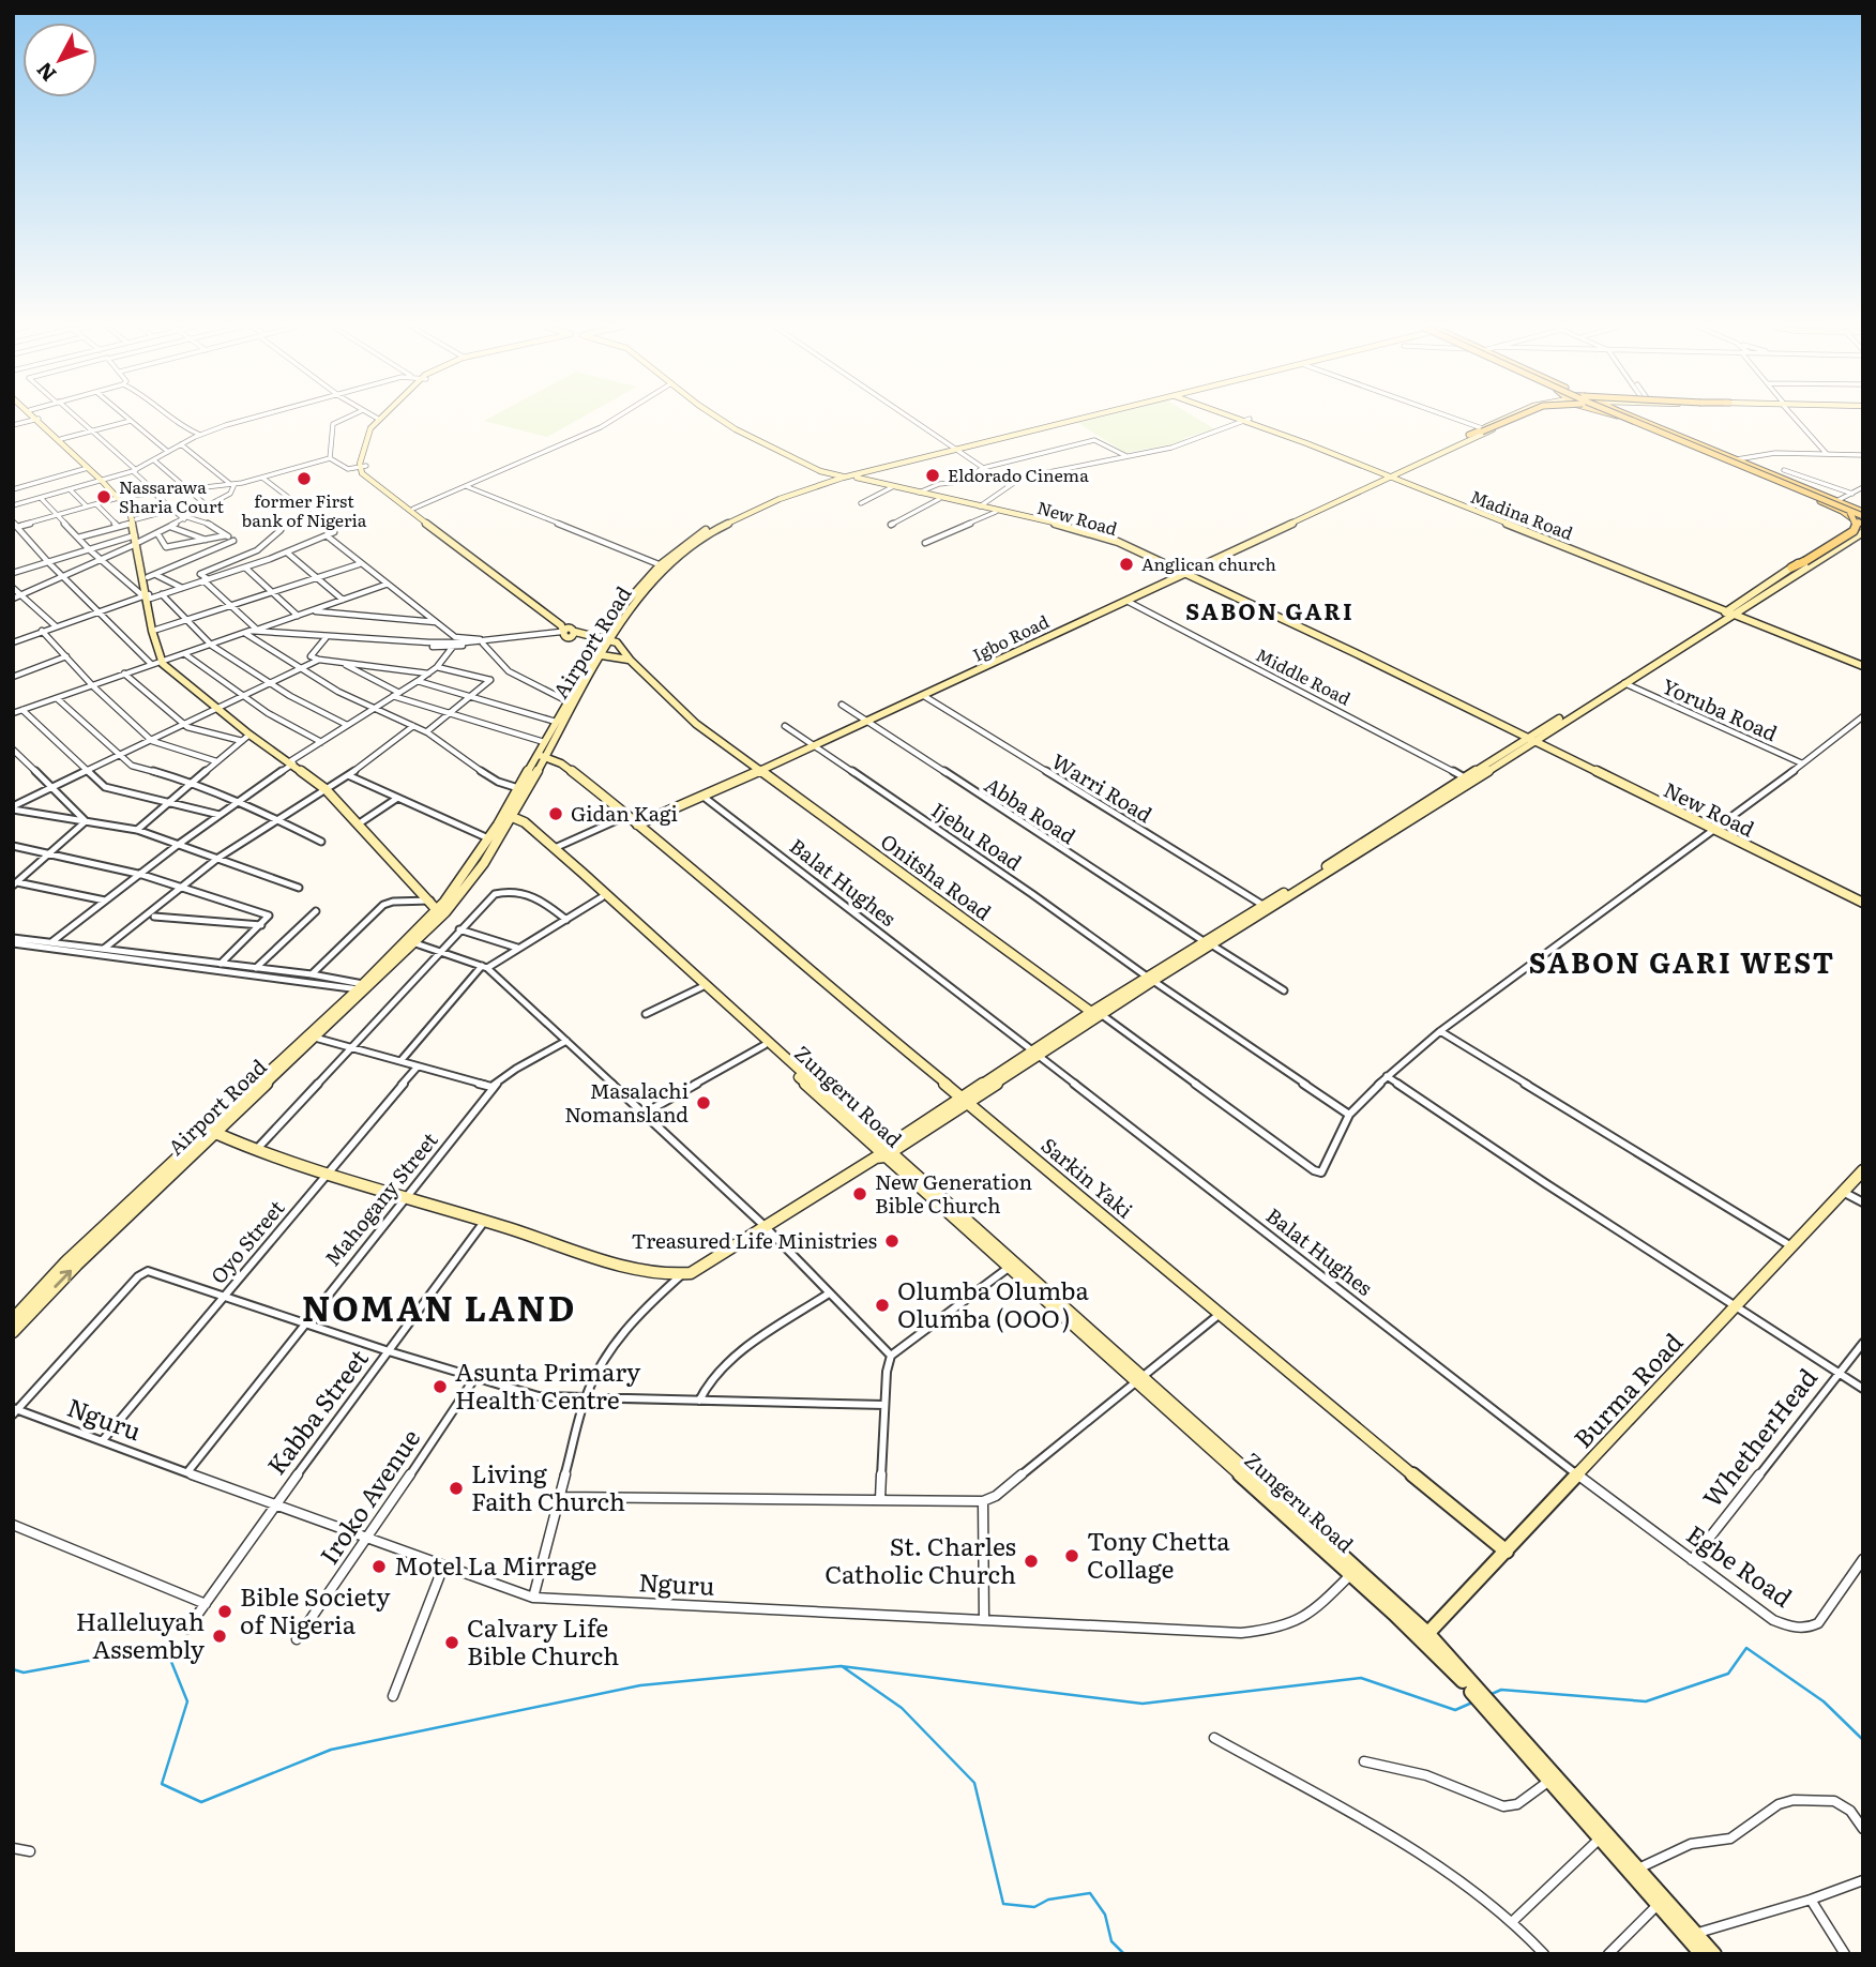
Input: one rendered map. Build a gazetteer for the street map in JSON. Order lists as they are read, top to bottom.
{
  "streets": {
    "street": [
      "Madina Road",
      "New Road",
      "Igbo Road",
      "Airport Road",
      "Middle Road",
      "Yoruba Road",
      "Warri Road",
      "Abba Road",
      "Ijebu Road",
      "Onitsha Road",
      "Balat Hughes",
      "Zungeru Road",
      "Sarkin Yaki",
      "Mahogany Street",
      "Oyo Street",
      "Burma Road",
      "Kabba Street",
      "Nguru",
      "WhetherHead",
      "Iroko Avenue",
      "Egbe Road"
    ]
  },
  "crossings": [
    ["Madina Road", "Igbo Road"],
    ["New Road", "Igbo Road"],
    ["New Road", "Airport Road"],
    ["Igbo Road", "Middle Road"],
    ["Igbo Road", "Warri Road"],
    ["Igbo Road", "Abba Road"],
    ["Igbo Road", "Ijebu Road"],
    ["Igbo Road", "Onitsha Road"],
    ["Igbo Road", "Balat Hughes"],
    ["Igbo Road", "Sarkin Yaki"],
    ["Airport Road", "Zungeru Road"],
    ["Airport Road", "Sarkin Yaki"],
    ["Balat Hughes", "Burma Road"],
    ["Balat Hughes", "Egbe Road"],
    ["Zungeru Road", "Burma Road"],
    ["Zungeru Road", "Nguru"],
    ["Sarkin Yaki", "Burma Road"],
    ["Mahogany Street", "Nguru"],
    ["Oyo Street", "Nguru"],
    ["Burma Road", "Egbe Road"],
    ["Kabba Street", "Nguru"],
    ["Nguru", "Iroko Avenue"],
    ["WhetherHead", "Egbe Road"]
  ],
  "districts": ["SABON GARI", "SABON GARI WEST", "NOMAN LAND"],
  "places": [
    "Eldorado Cinema",
    "former First bank of Nigeria",
    "Nassarawa Sharia Court",
    "Anglican church",
    "Gidan Kagi",
    "Masalachi Nomansland",
    "New Generation Bible Church",
    "Treasured Life Ministries",
    "Olumba Olumba Olumba (OOO)",
    "Asunta Primary Health Centre",
    "Living Faith Church",
    "Tony Chetta Collage",
    "St. Charles Catholic Church",
    "Motel La Mirrage",
    "Bible Society of Nigeria",
    "Halleluyah Assembly",
    "Calvary Life Bible Church"
  ],
  "north": "bottom left"
}
